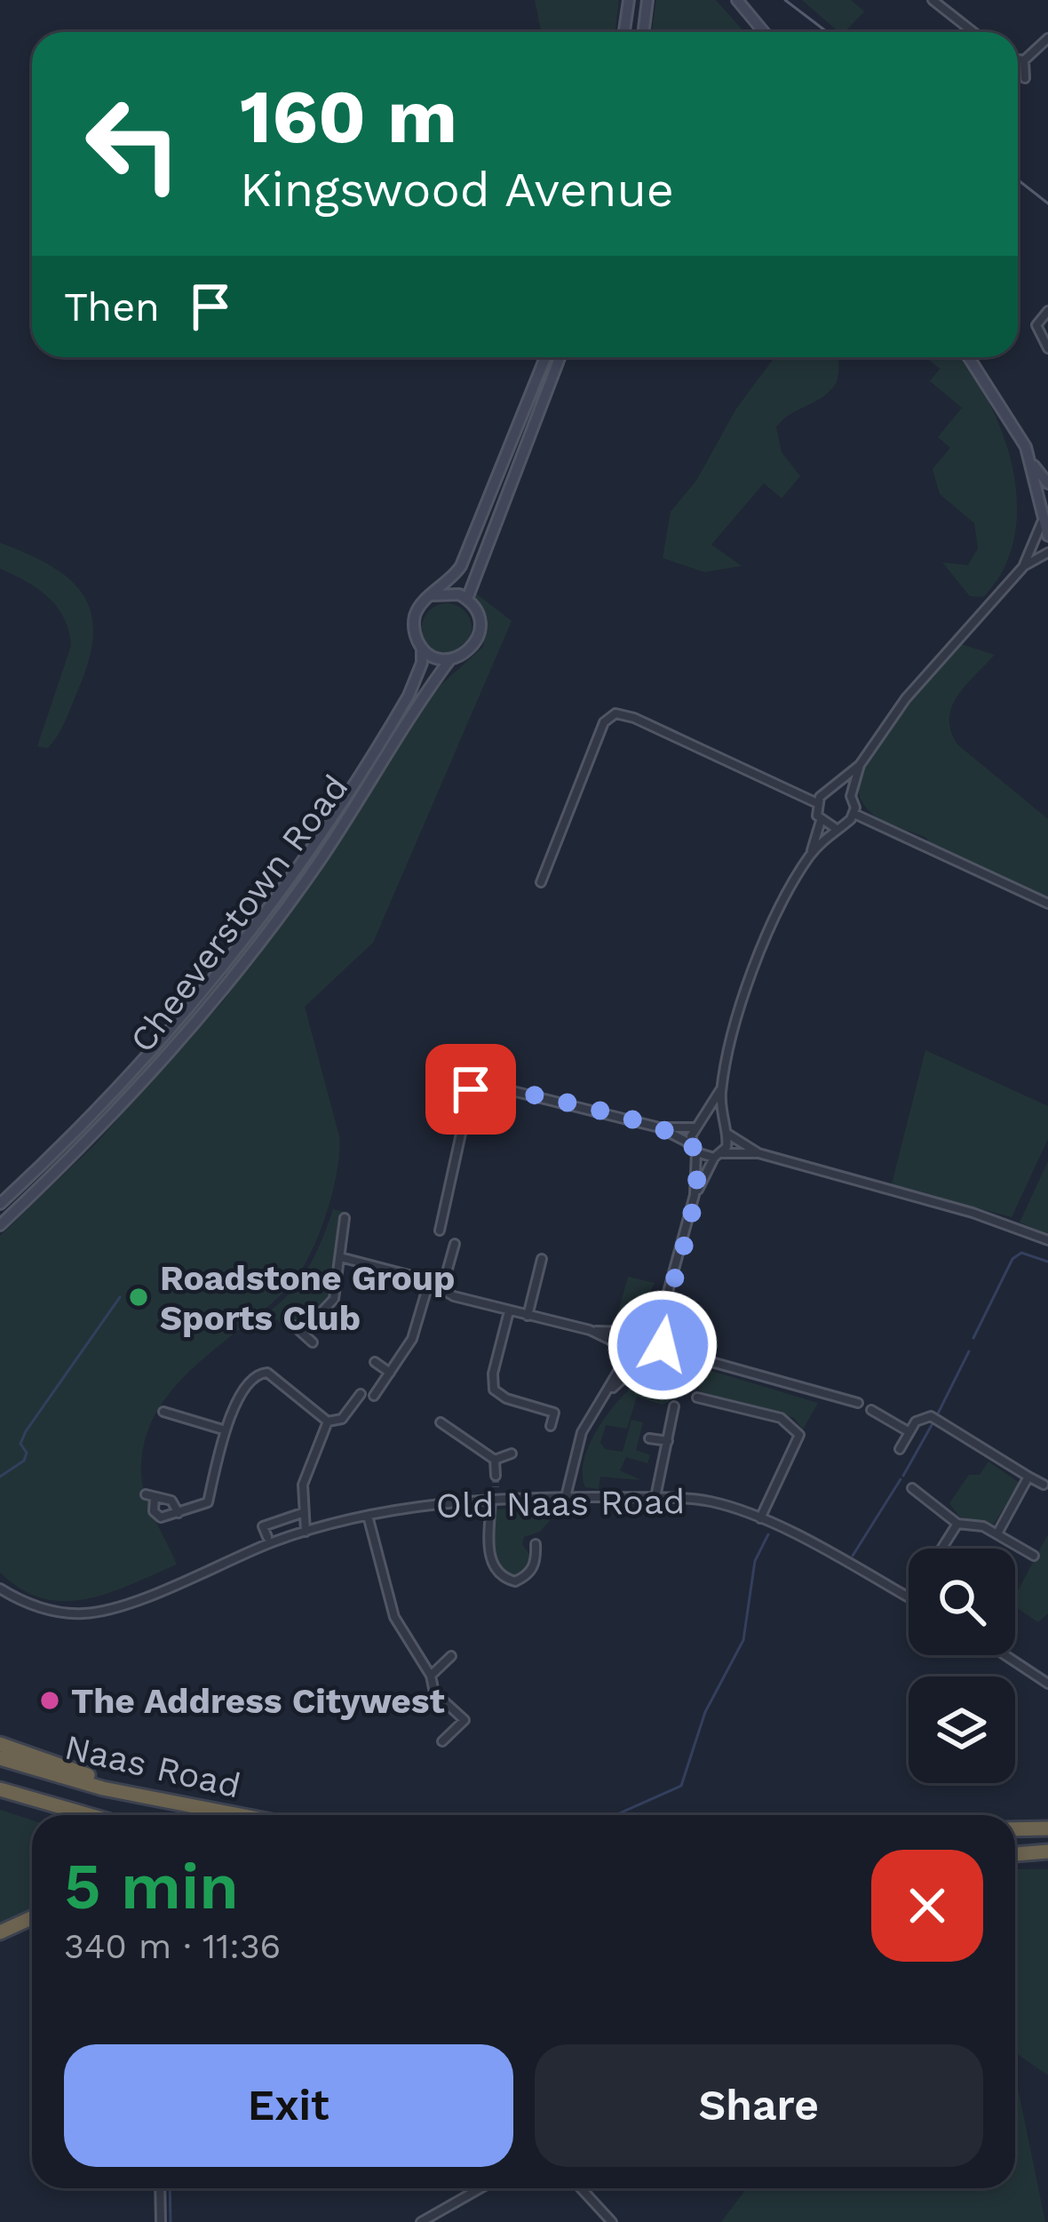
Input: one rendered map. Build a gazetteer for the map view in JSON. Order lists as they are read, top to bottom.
{
  "streets": {
    "highway": ["Naas Road"],
    "main road": ["Cheeverstown Road"],
    "street": ["Old Naas Road"]
  },
  "places": ["Roadstone Group Sports Club", "The Address Citywest"],
  "page": {
    "turn": ["160 m", "Kingswood Avenue"],
    "then": "Then",
    "heading": ["5 min", "340 m · 11:36"],
    "buttons": ["Exit", "Share"]
  }
}
